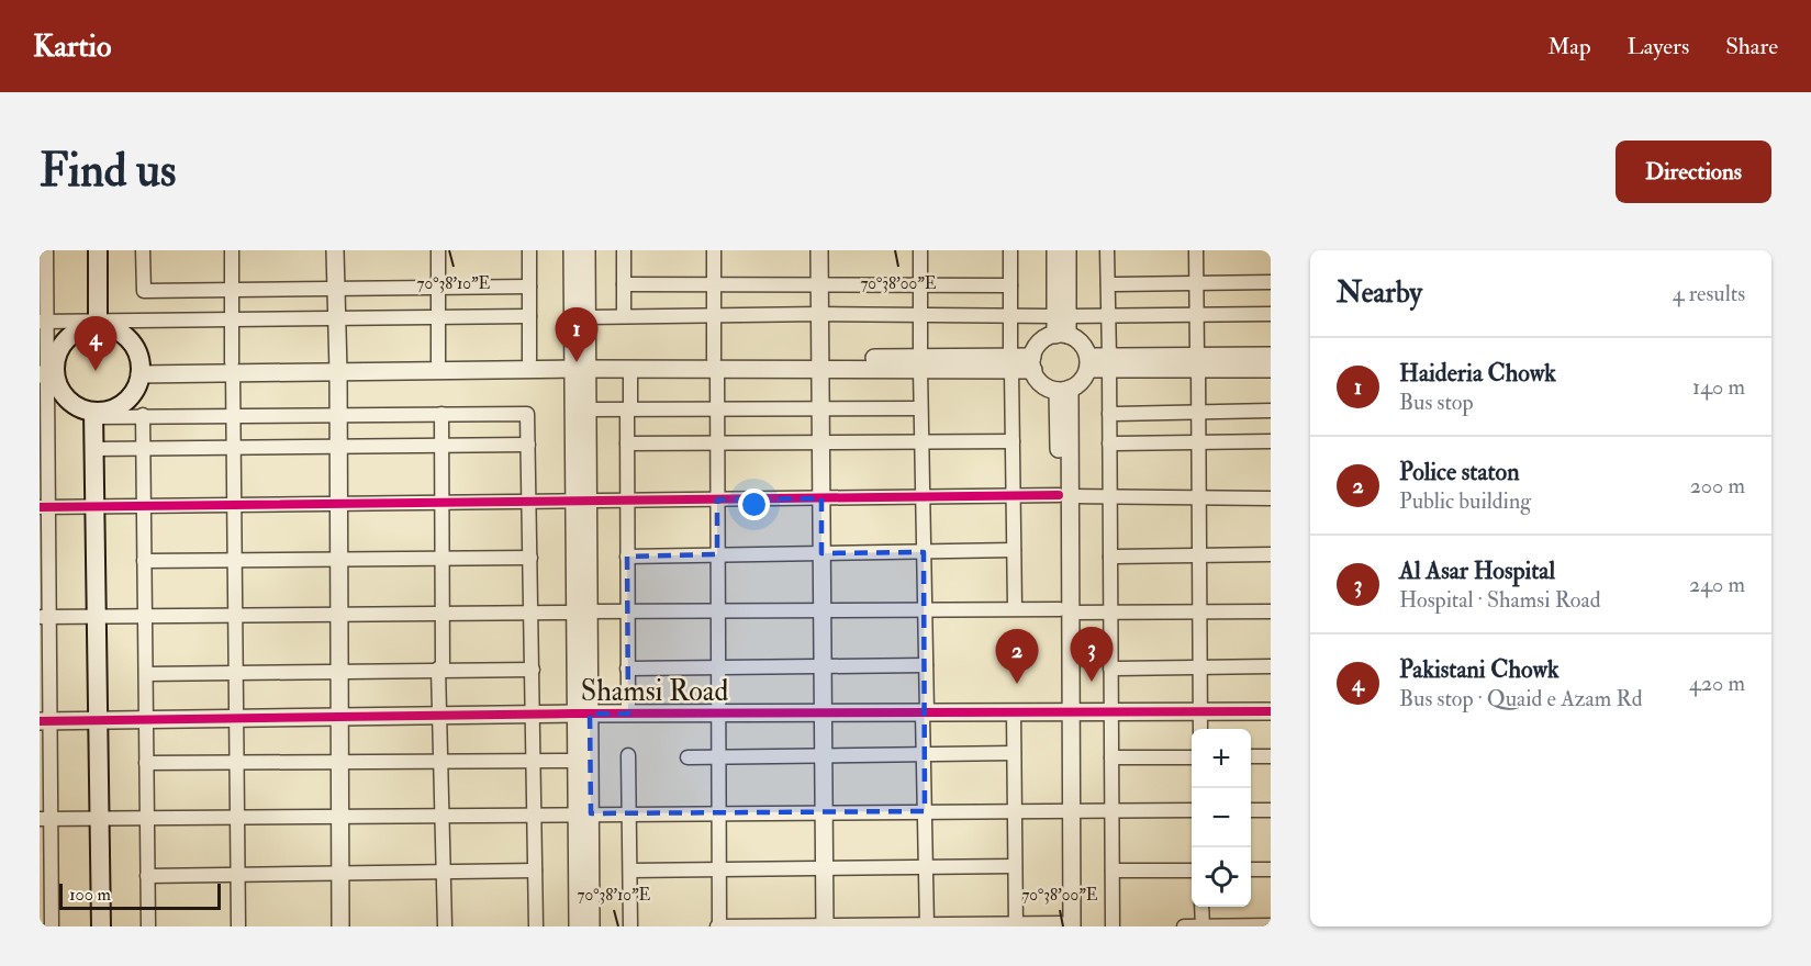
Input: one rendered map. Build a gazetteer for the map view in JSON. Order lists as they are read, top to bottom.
{
  "streets": {
    "street": ["Shamsi Road"]
  },
  "scale_bar": "100 m",
  "page": {
    "header": "Kartio",
    "nav": ["Map", "Layers", "Share"],
    "buttons": "Directions",
    "title": "Find us",
    "heading": ["Nearby", "4 results"],
    "pins": [
      "1",
      "4",
      "3",
      "2"
    ],
    "list": [
      {
        "mark": "1",
        "name": "Haideria Chowk",
        "note": "Bus stop",
        "value": "140 m"
      },
      {
        "mark": "2",
        "name": "Police staton",
        "note": "Public building",
        "value": "200 m"
      },
      {
        "mark": "3",
        "name": "Al Asar Hospital",
        "note": "Hospital · Shamsi Road",
        "value": "240 m"
      },
      {
        "mark": "4",
        "name": "Pakistani Chowk",
        "note": "Bus stop · Quaid e Azam Rd",
        "value": "420 m"
      }
    ],
    "map_buttons": ["+", "−"],
    "scale": "100 m"
  },
  "coordinates": ["70°38'10\"E", "70°38'00\"E"]
}
